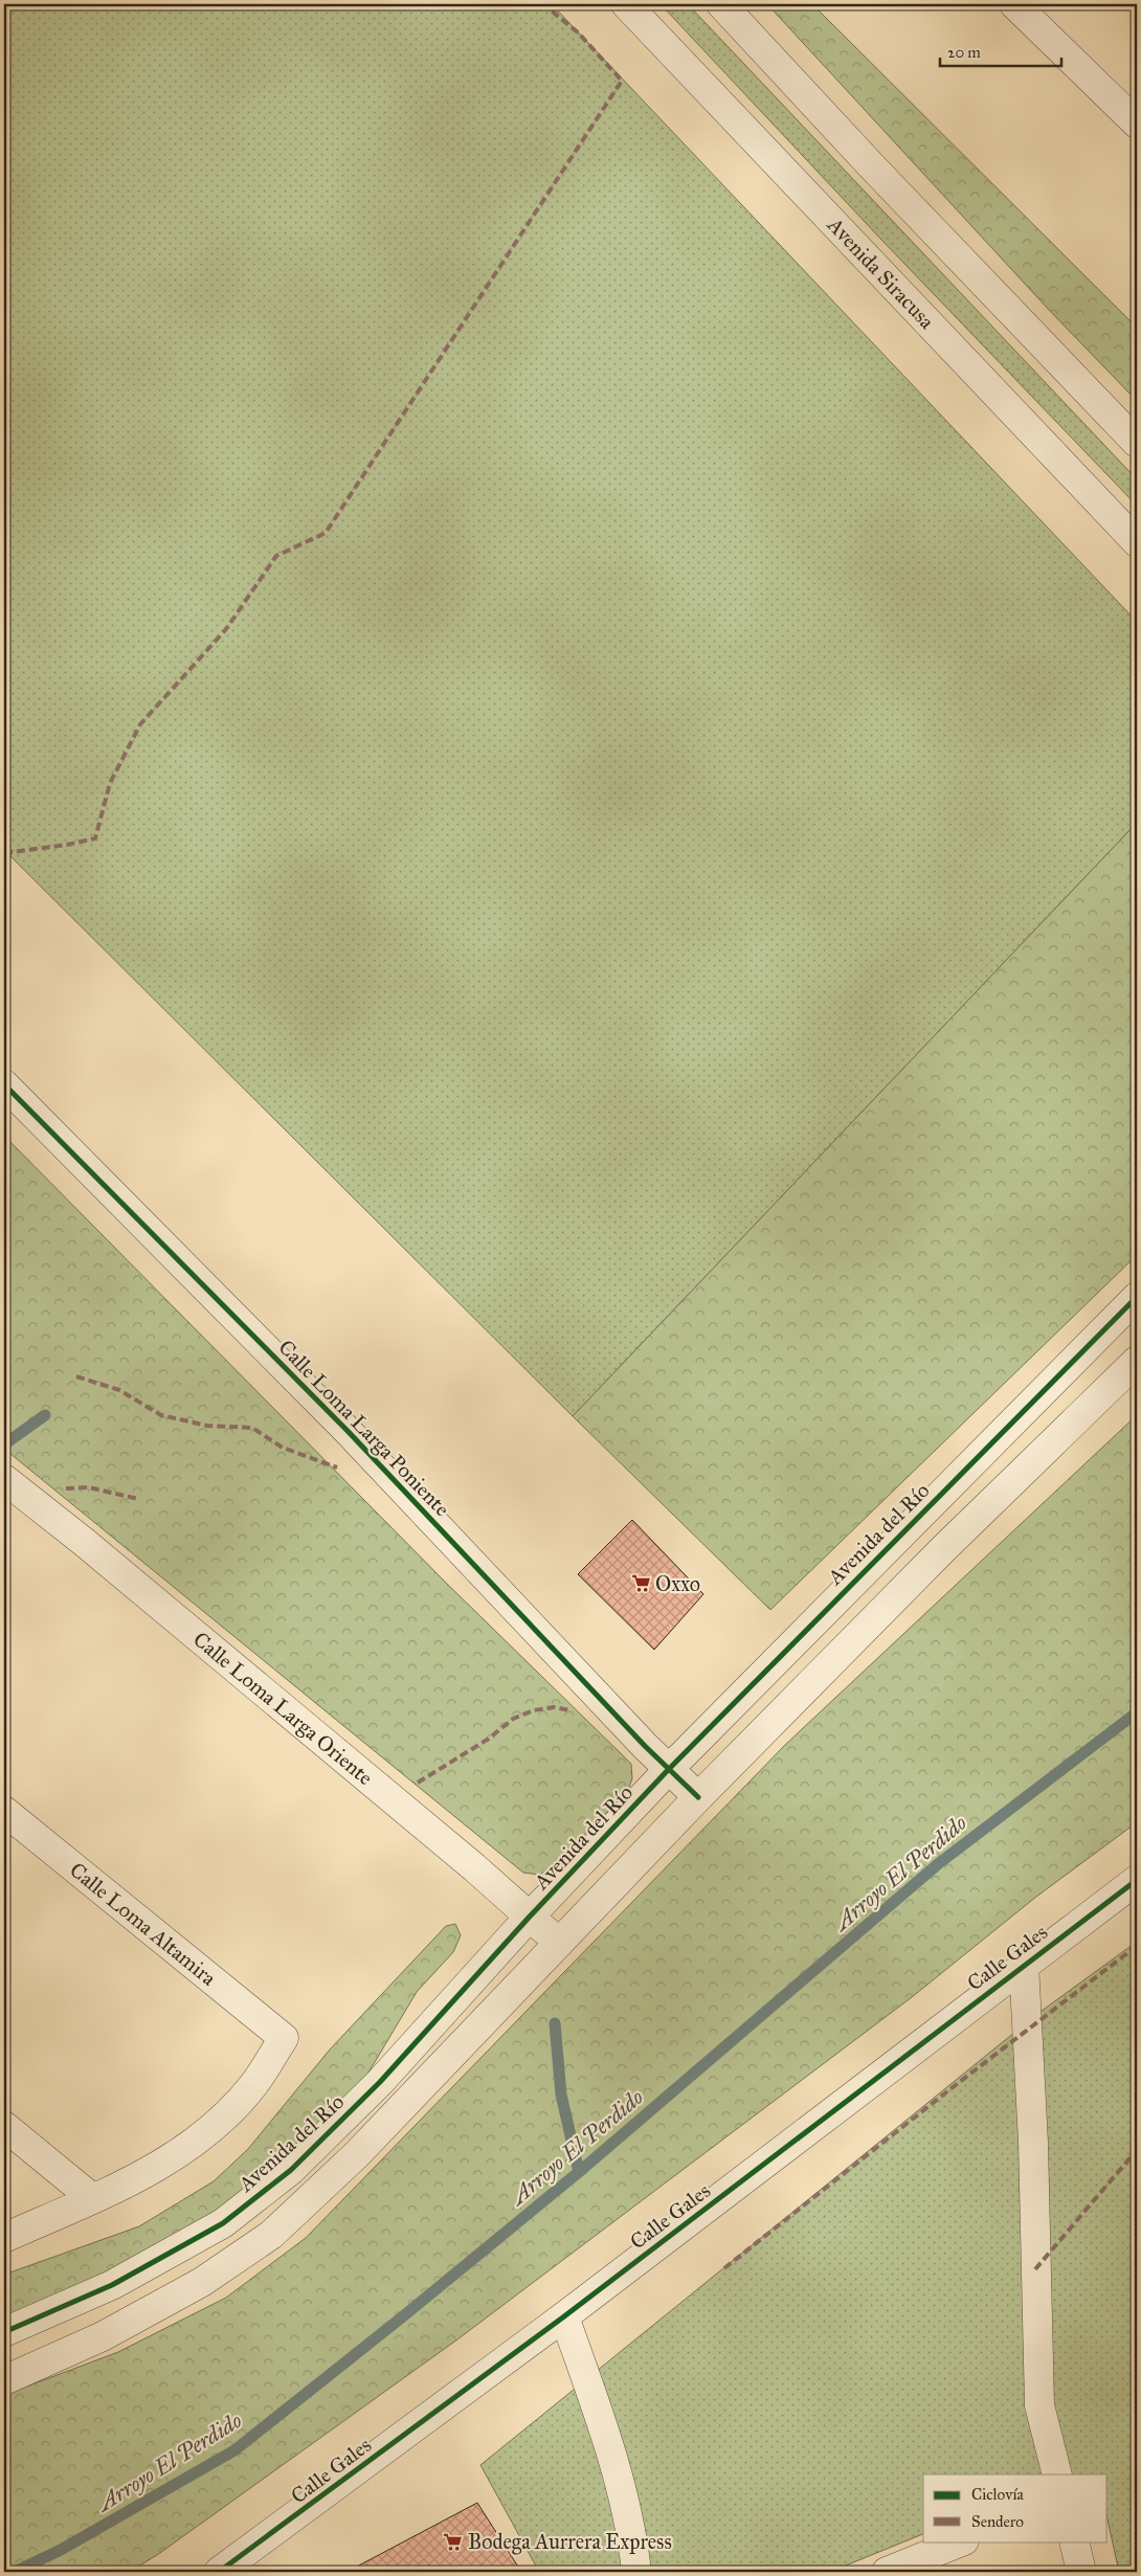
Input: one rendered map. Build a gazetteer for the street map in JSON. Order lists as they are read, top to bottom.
{
  "streets": {
    "street": [
      "Avenida Siracusa",
      "Calle Loma Larga Poniente",
      "Avenida del Río",
      "Calle Loma Larga Oriente",
      "Calle Loma Altamira",
      "Calle Gales"
    ]
  },
  "crossings": [
    ["Calle Loma Larga Poniente", "Avenida del Río"],
    ["Avenida del Río", "Calle Loma Larga Oriente"]
  ],
  "water": ["Arroyo El Perdido"],
  "places": {
    "supermarket": ["Oxxo", "Bodega Aurrera Express"]
  },
  "legend": ["Ciclovía", "Sendero"],
  "scale_bar": "20 m"
}
